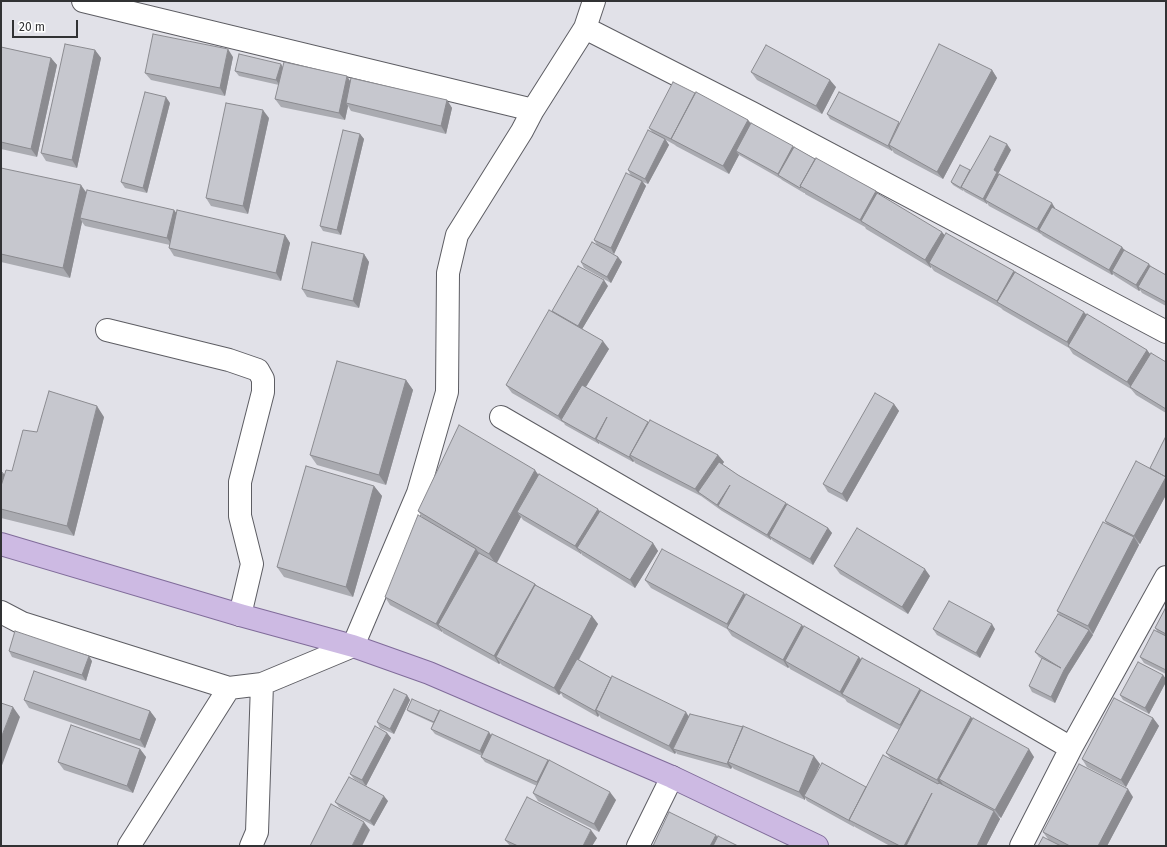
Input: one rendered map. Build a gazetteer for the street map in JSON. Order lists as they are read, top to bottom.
{
  "scale_bar": "20 m"
}
